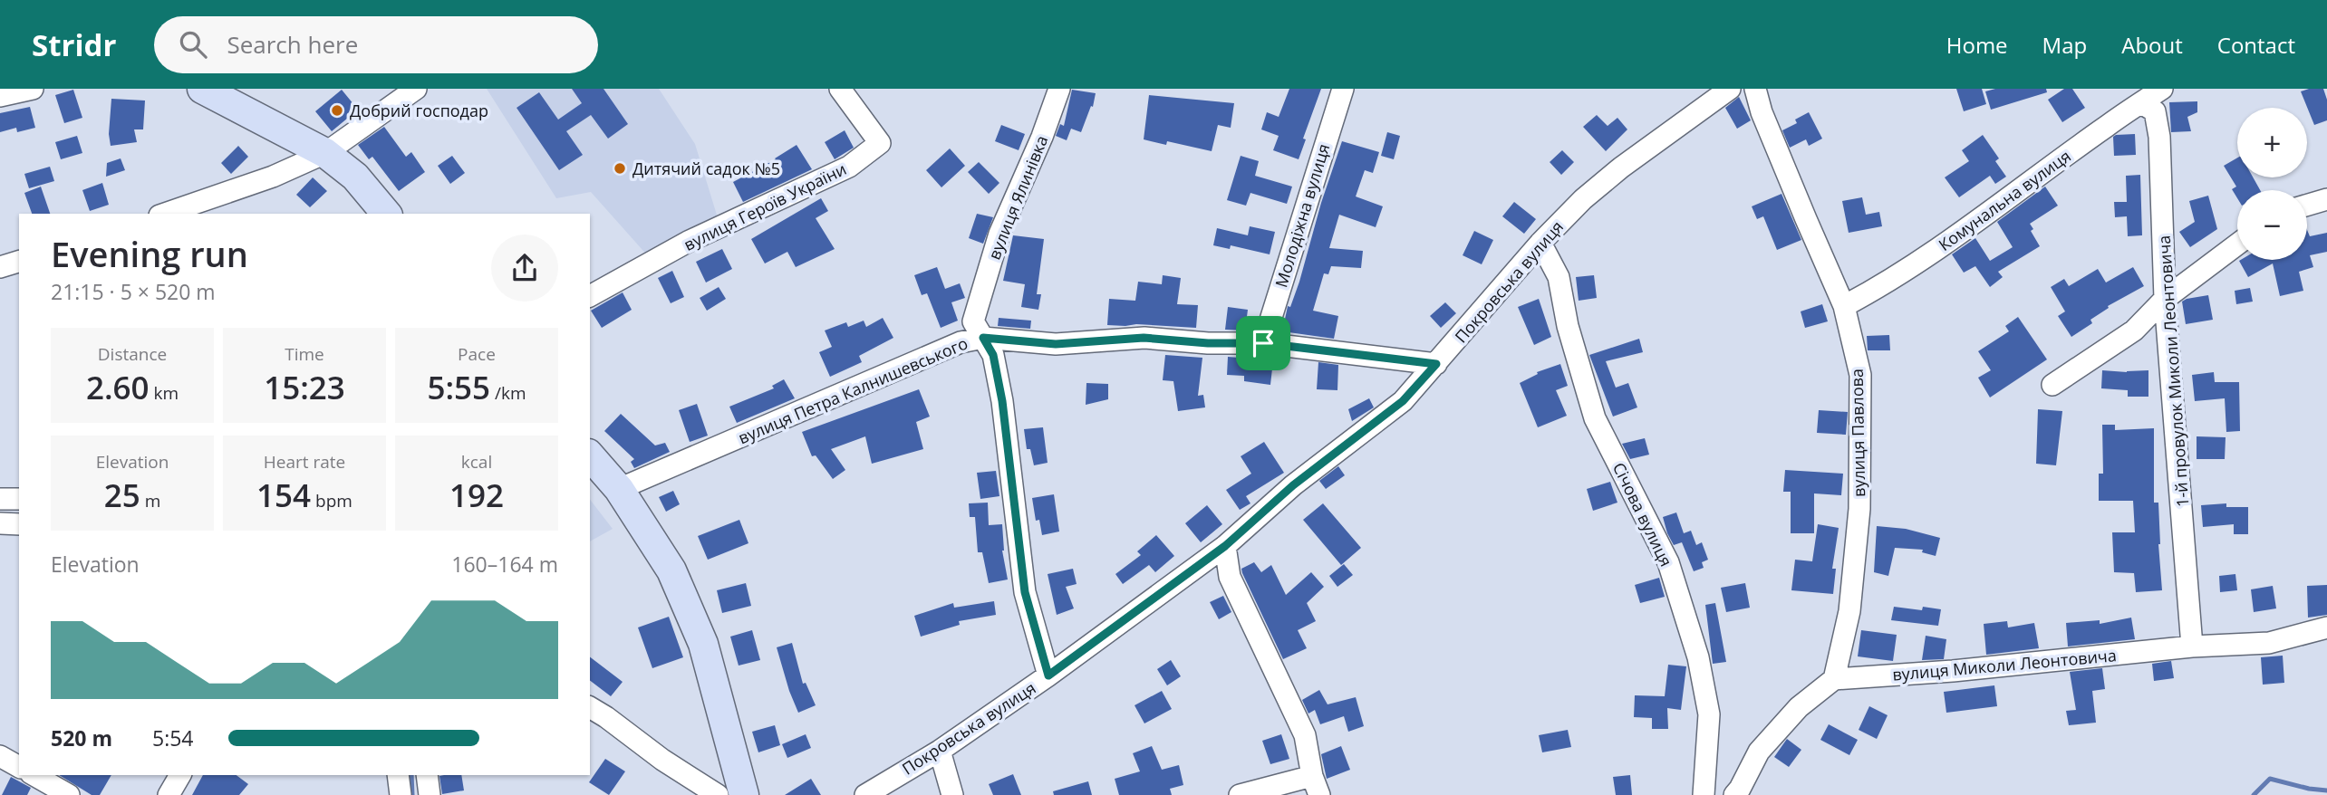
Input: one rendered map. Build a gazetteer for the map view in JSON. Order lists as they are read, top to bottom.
{
  "streets": {
    "street": [
      "вулиця Ялинівка",
      "Комунальна вулиця",
      "вулиця Героїв України",
      "Молодіжна вулиця",
      "Покровська вулиця",
      "1-й провулок Миколи Леонтовича",
      "вулиця Петра Калнишевського",
      "вулиця Павлова",
      "Січова вулиця",
      "вулиця Миколи Леонтовича"
    ]
  },
  "crossings": [
    ["вулиця Ялинівка", "Покровська вулиця"],
    ["вулиця Ялинівка", "вулиця Петра Калнишевського"],
    ["Комунальна вулиця", "1-й провулок Миколи Леонтовича"],
    ["Комунальна вулиця", "вулиця Павлова"],
    ["Молодіжна вулиця", "вулиця Петра Калнишевського"],
    ["Покровська вулиця", "вулиця Петра Калнишевського"],
    ["Покровська вулиця", "Січова вулиця"],
    ["1-й провулок Миколи Леонтовича", "вулиця Миколи Леонтовича"],
    ["вулиця Павлова", "вулиця Миколи Леонтовича"]
  ],
  "places": ["Добрий господар", "Дитячий садок №5"],
  "page": {
    "header": "Stridr",
    "search": "Search here",
    "nav": [
      "Home",
      "Map",
      "About",
      "Contact"
    ],
    "map_buttons": ["+", "−"],
    "heading": ["Evening run", "21:15 · 5 × 520 m"],
    "stats": [
      ["Distance", "2.60 km"],
      ["Time", "15:23"],
      ["Pace", "5:55 /km"],
      ["Elevation", "25 m"],
      ["Heart rate", "154 bpm"],
      ["kcal", "192"]
    ],
    "chart": ["Elevation", "160–164 m"],
    "list": [
      {
        "name": "520 m",
        "note": "5:54"
      }
    ]
  }
}
